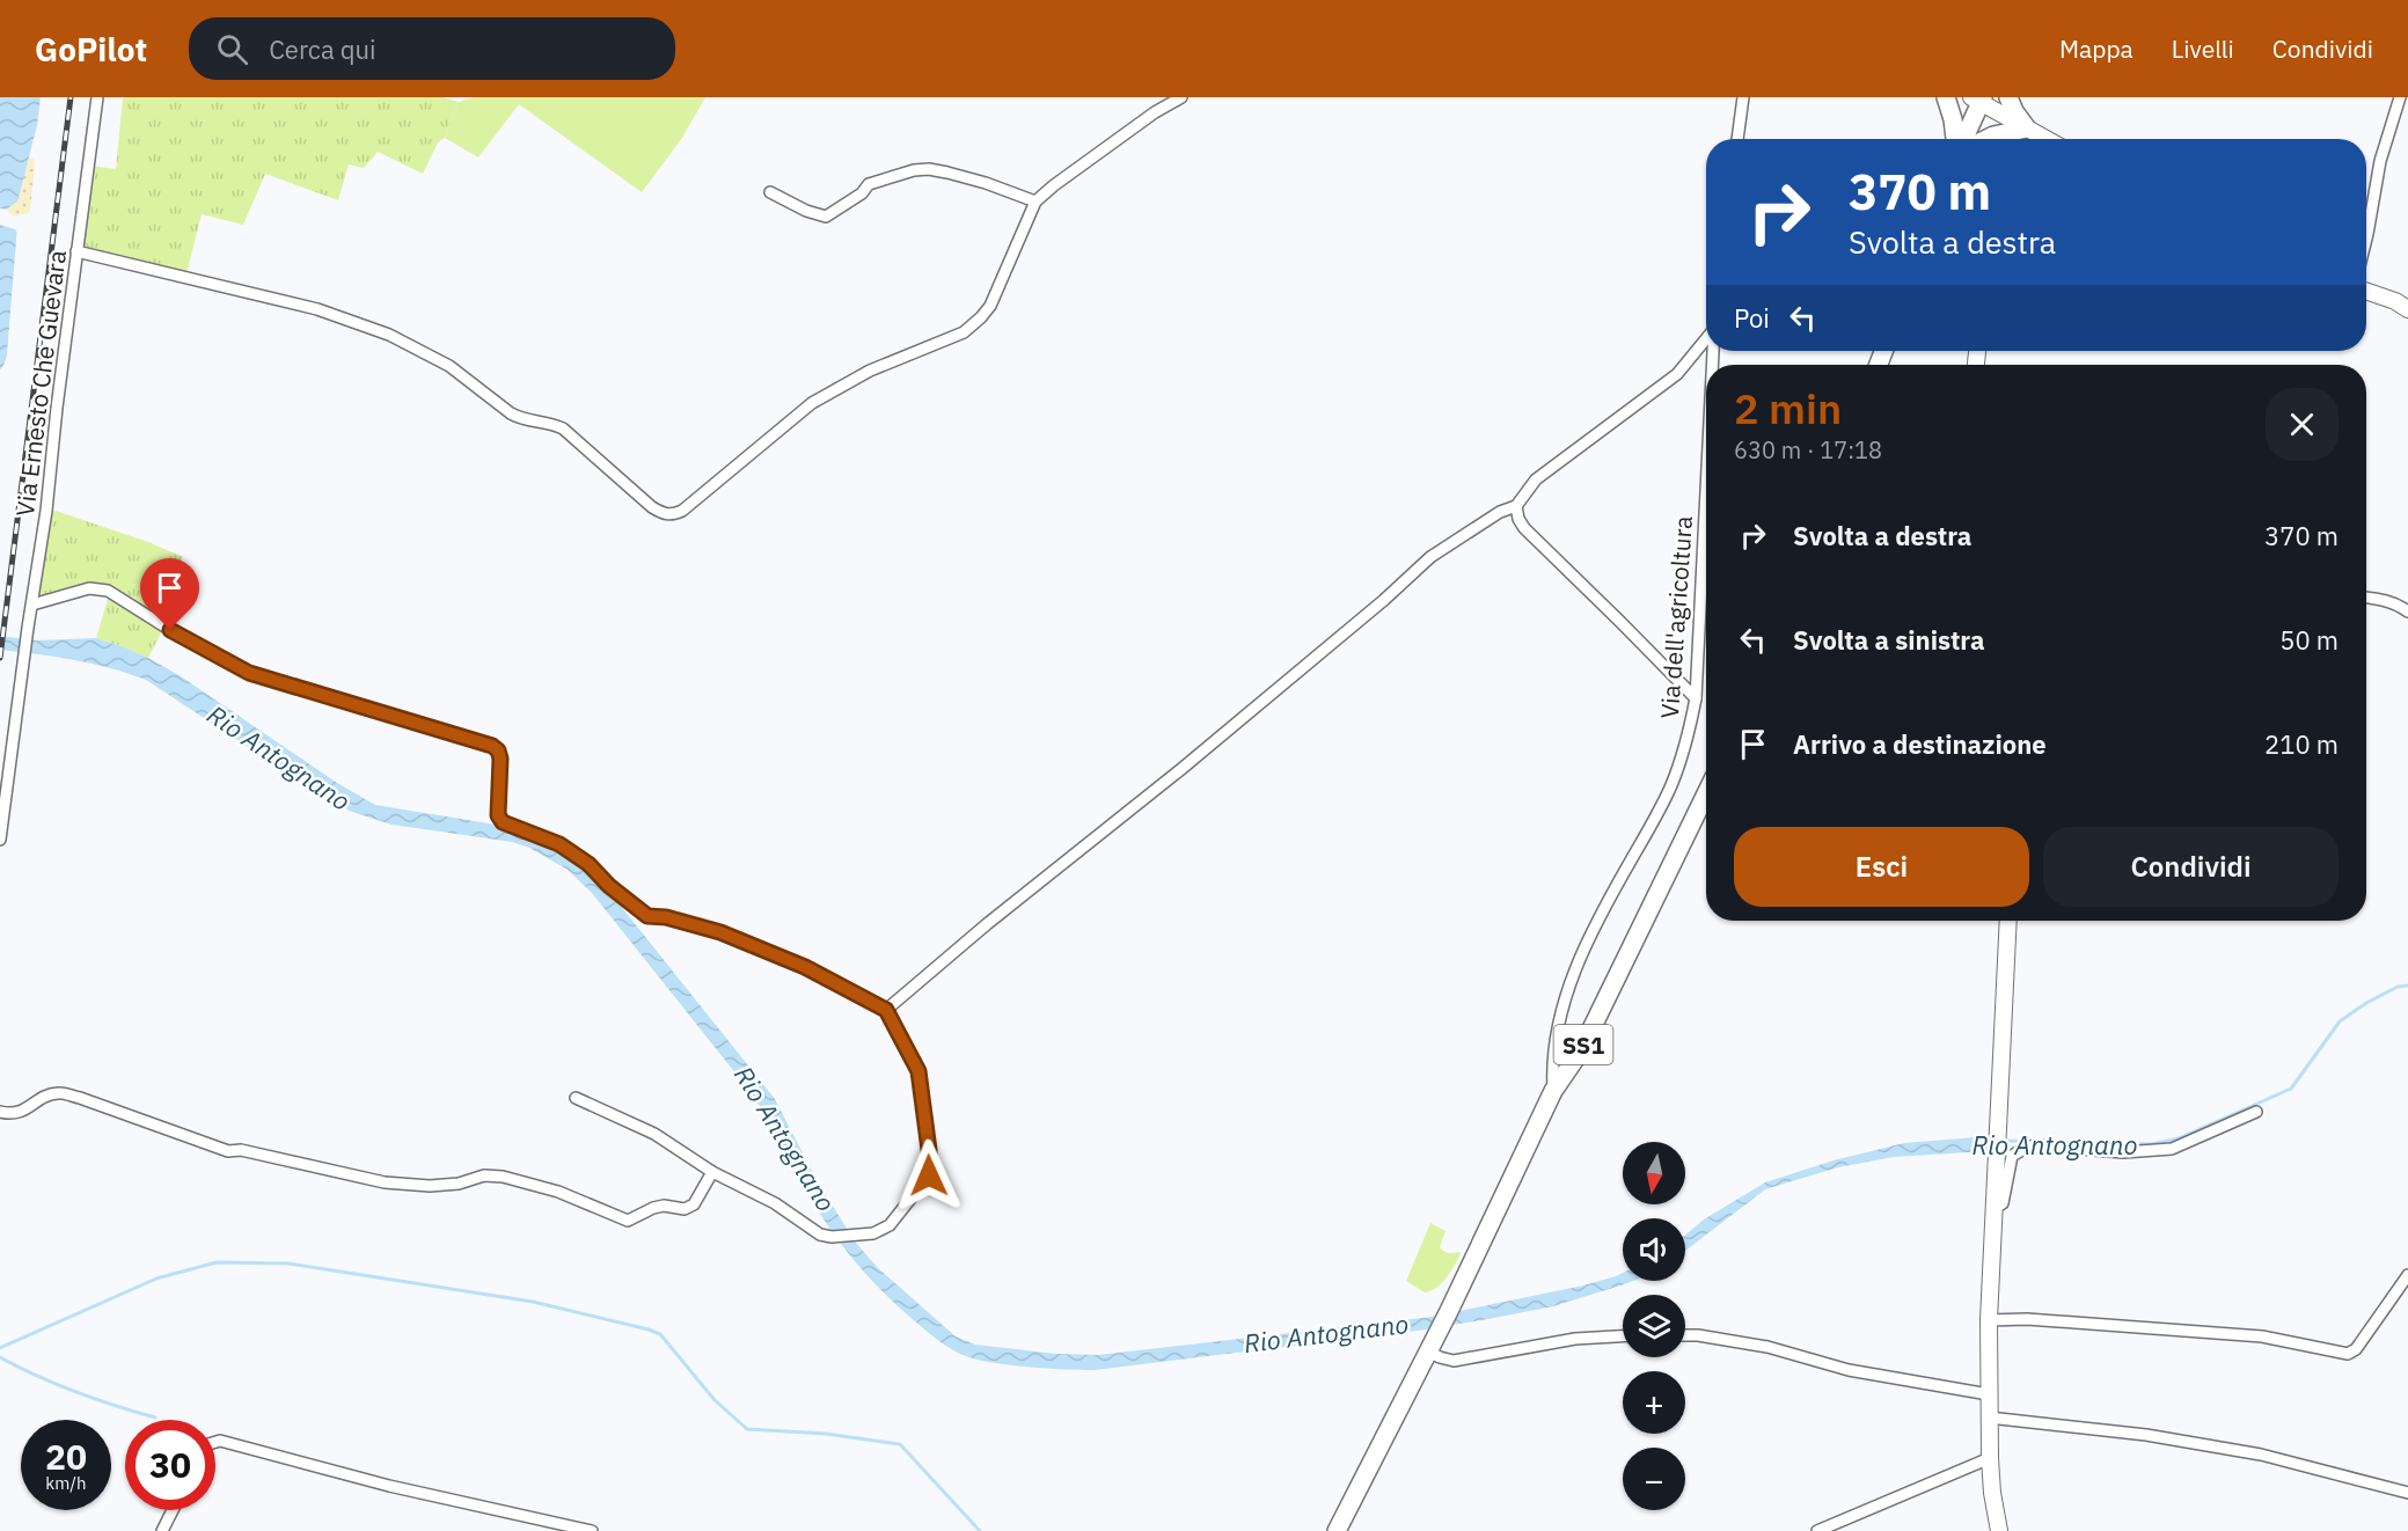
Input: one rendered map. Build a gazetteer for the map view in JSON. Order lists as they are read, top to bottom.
{
  "streets": {
    "main road": ["SS1"],
    "street": ["Via Ernesto Che Guevara", "Via dell'agricoltura"]
  },
  "crossings": [
    ["Via dell'agricoltura", "SS1"]
  ],
  "water": ["Rio Antognano"],
  "north": "bottom",
  "page": {
    "header": "GoPilot",
    "search": "Cerca qui",
    "nav": ["Mappa", "Livelli", "Condividi"],
    "turn": ["370 m", "Svolta a destra"],
    "then": "Poi",
    "heading": ["2 min", "630 m · 17:18"],
    "list": [
      {
        "name": "Svolta a destra",
        "value": "370 m"
      },
      {
        "name": "Svolta a sinistra",
        "value": "50 m"
      },
      {
        "name": "Arrivo a destinazione",
        "value": "210 m"
      }
    ],
    "buttons": ["Esci", "Condividi"],
    "map_buttons": ["+", "−"],
    "speed": "20 km/h",
    "limit": "30"
  }
}
